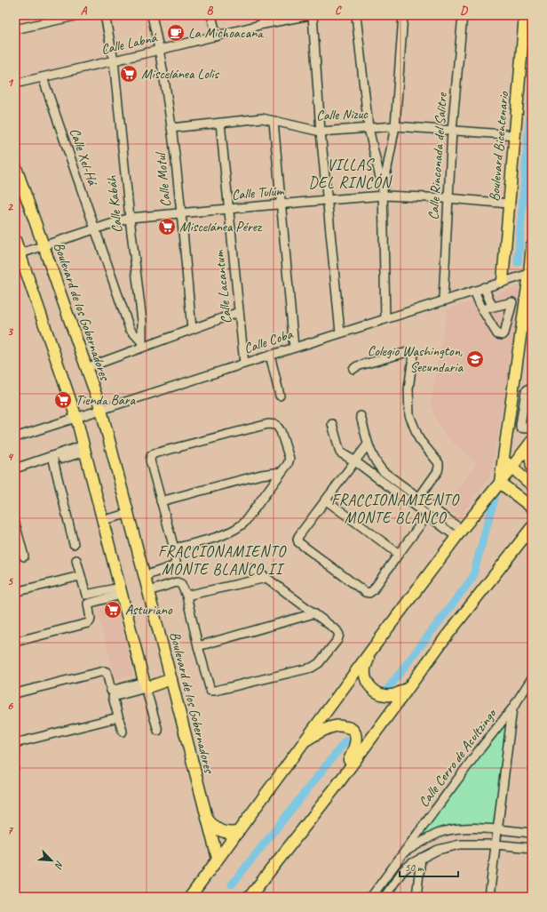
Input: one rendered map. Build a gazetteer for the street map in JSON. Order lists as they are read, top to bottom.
{
  "streets": {
    "main road": ["Boulevard Bicentenario", "Boulevard de los Gobernadores"],
    "street": [
      "Calle Labná",
      "Calle Nizuc",
      "Calle Xel-Há",
      "Calle Rinconada del Salitre",
      "Calle Motul",
      "Calle Tulúm",
      "Calle Kabáh",
      "Calle Lacantum",
      "Calle Coba",
      "Calle Cerro de Acultzingo"
    ]
  },
  "crossings": [
    ["Calle Labná", "Calle Xel-Há"],
    ["Calle Labná", "Calle Motul"],
    ["Calle Labná", "Calle Kabáh"],
    ["Calle Nizuc", "Boulevard Bicentenario"],
    ["Calle Nizuc", "Calle Rinconada del Salitre"],
    ["Calle Nizuc", "Calle Motul"],
    ["Calle Nizuc", "Calle Lacantum"],
    ["Boulevard Bicentenario", "Calle Tulúm"],
    ["Boulevard Bicentenario", "Calle Coba"],
    ["Calle Xel-Há", "Calle Tulúm"],
    ["Calle Xel-Há", "Calle Kabáh"],
    ["Calle Rinconada del Salitre", "Calle Tulúm"],
    ["Calle Rinconada del Salitre", "Calle Coba"],
    ["Calle Motul", "Calle Tulúm"],
    ["Calle Tulúm", "Calle Kabáh"],
    ["Calle Tulúm", "Calle Lacantum"],
    ["Calle Tulúm", "Boulevard de los Gobernadores"],
    ["Calle Lacantum", "Calle Coba"],
    ["Boulevard de los Gobernadores", "Calle Coba"]
  ],
  "districts": ["VILLAS DEL RINCÓN", "FRACCIONAMIENTO MONTE BLANCO", "FRACCIONAMIENTO MONTE BLANCO II"],
  "places": {
    "cafe": ["La Michoacana"],
    "supermarket": [
      "Miscelánea Lolis",
      "Miscelánea Pérez",
      "Tienda Bara",
      "Asturiano"
    ],
    "school or university": ["Colegio Washington, Secundaria"]
  },
  "scale_bar": "50 m",
  "north": "bottom right",
  "grid": {
    "columns": [
      "A",
      "B",
      "C",
      "D"
    ],
    "rows": [
      "1",
      "2",
      "3",
      "4",
      "5",
      "6",
      "7"
    ]
  }
}
